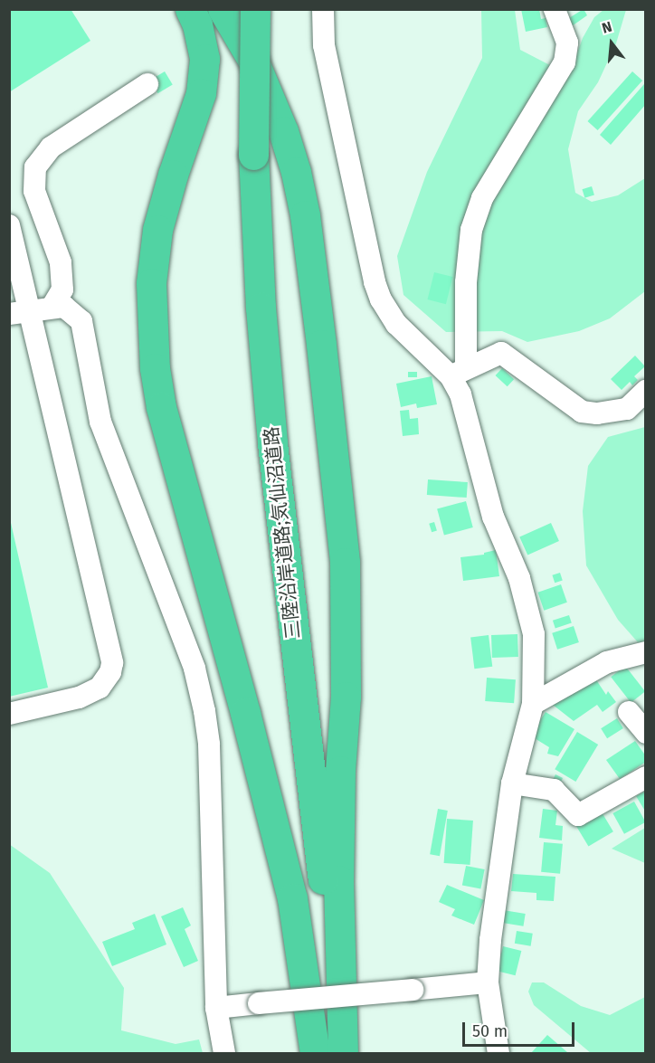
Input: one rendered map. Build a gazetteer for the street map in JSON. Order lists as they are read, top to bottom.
{
  "streets": {
    "highway": ["三陸沿岸道路;気仙沼道路"]
  },
  "scale_bar": "50 m",
  "north": "top"
}
